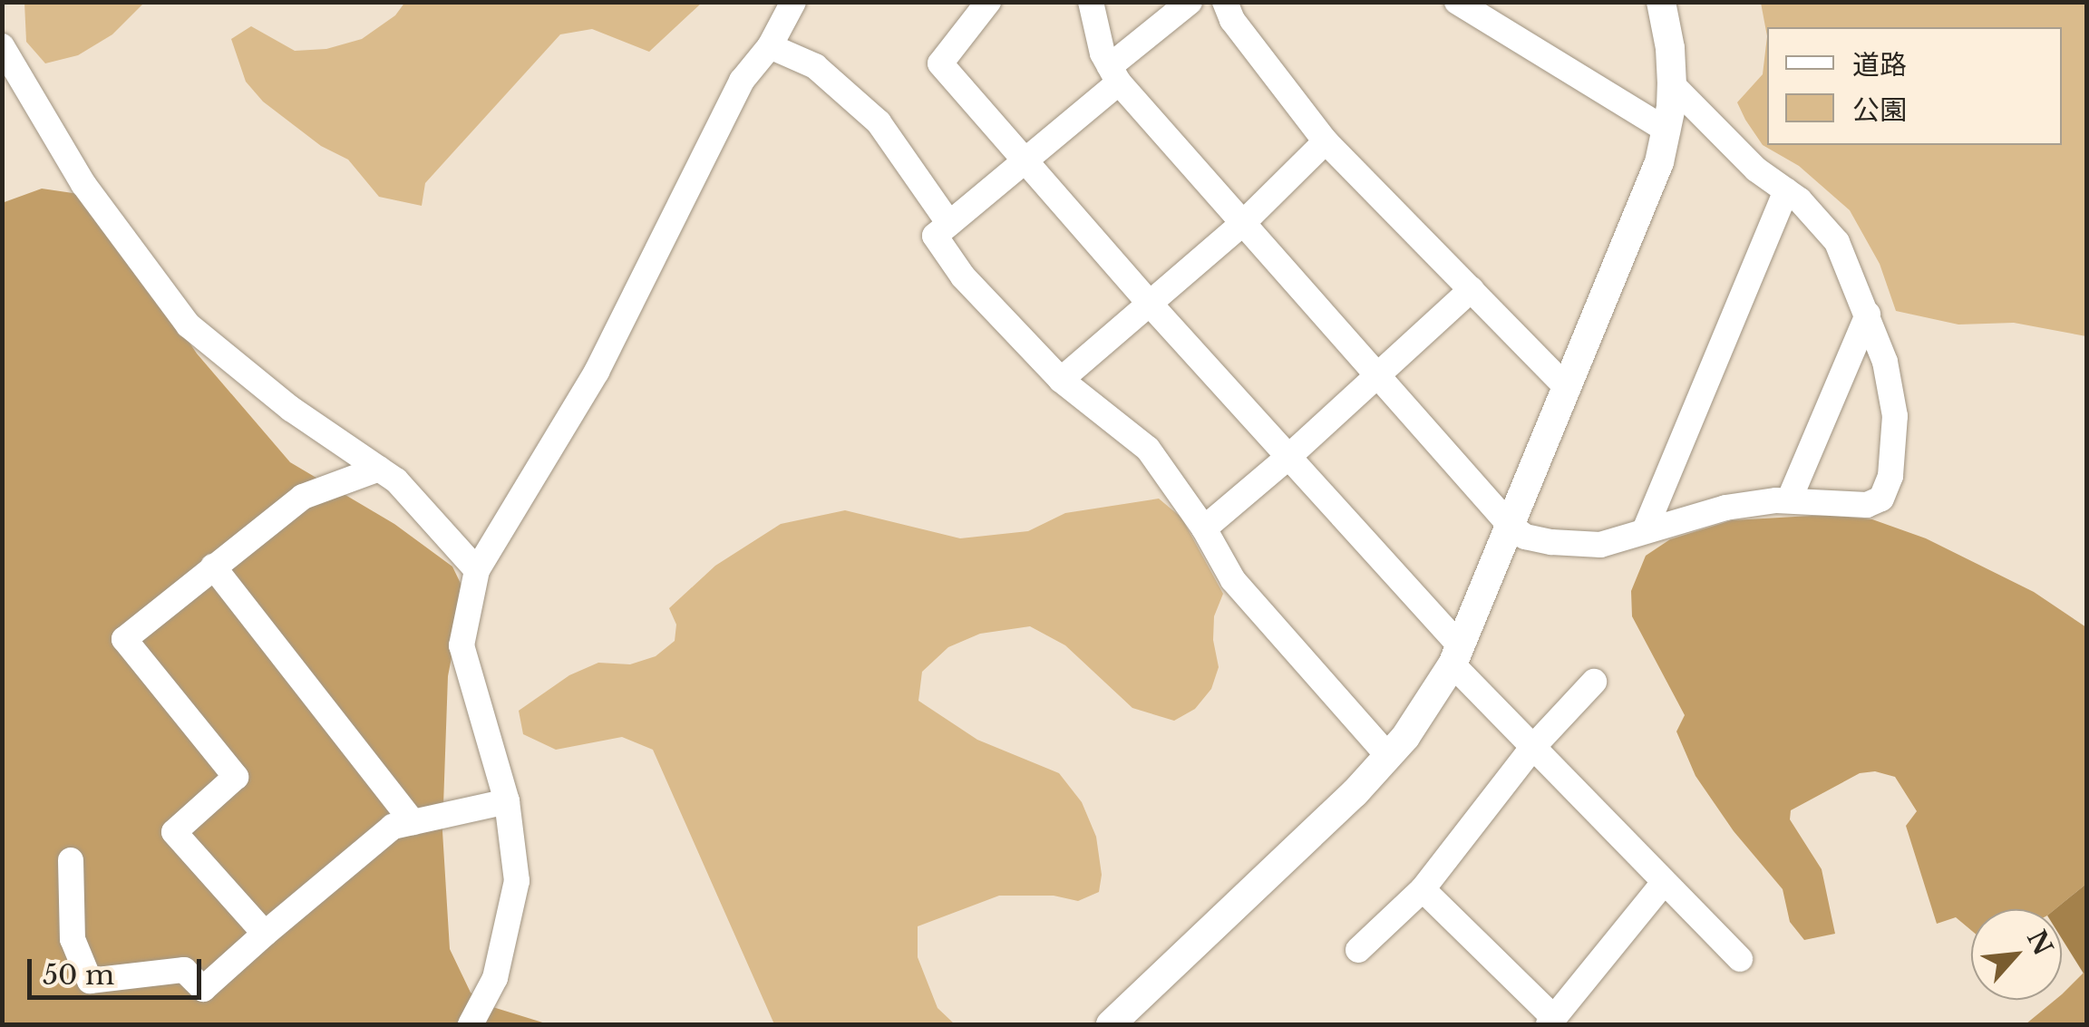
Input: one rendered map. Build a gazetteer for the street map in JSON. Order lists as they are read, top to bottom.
{
  "legend": ["道路", "公園"],
  "scale_bar": "50 m",
  "north": "top right"
}
